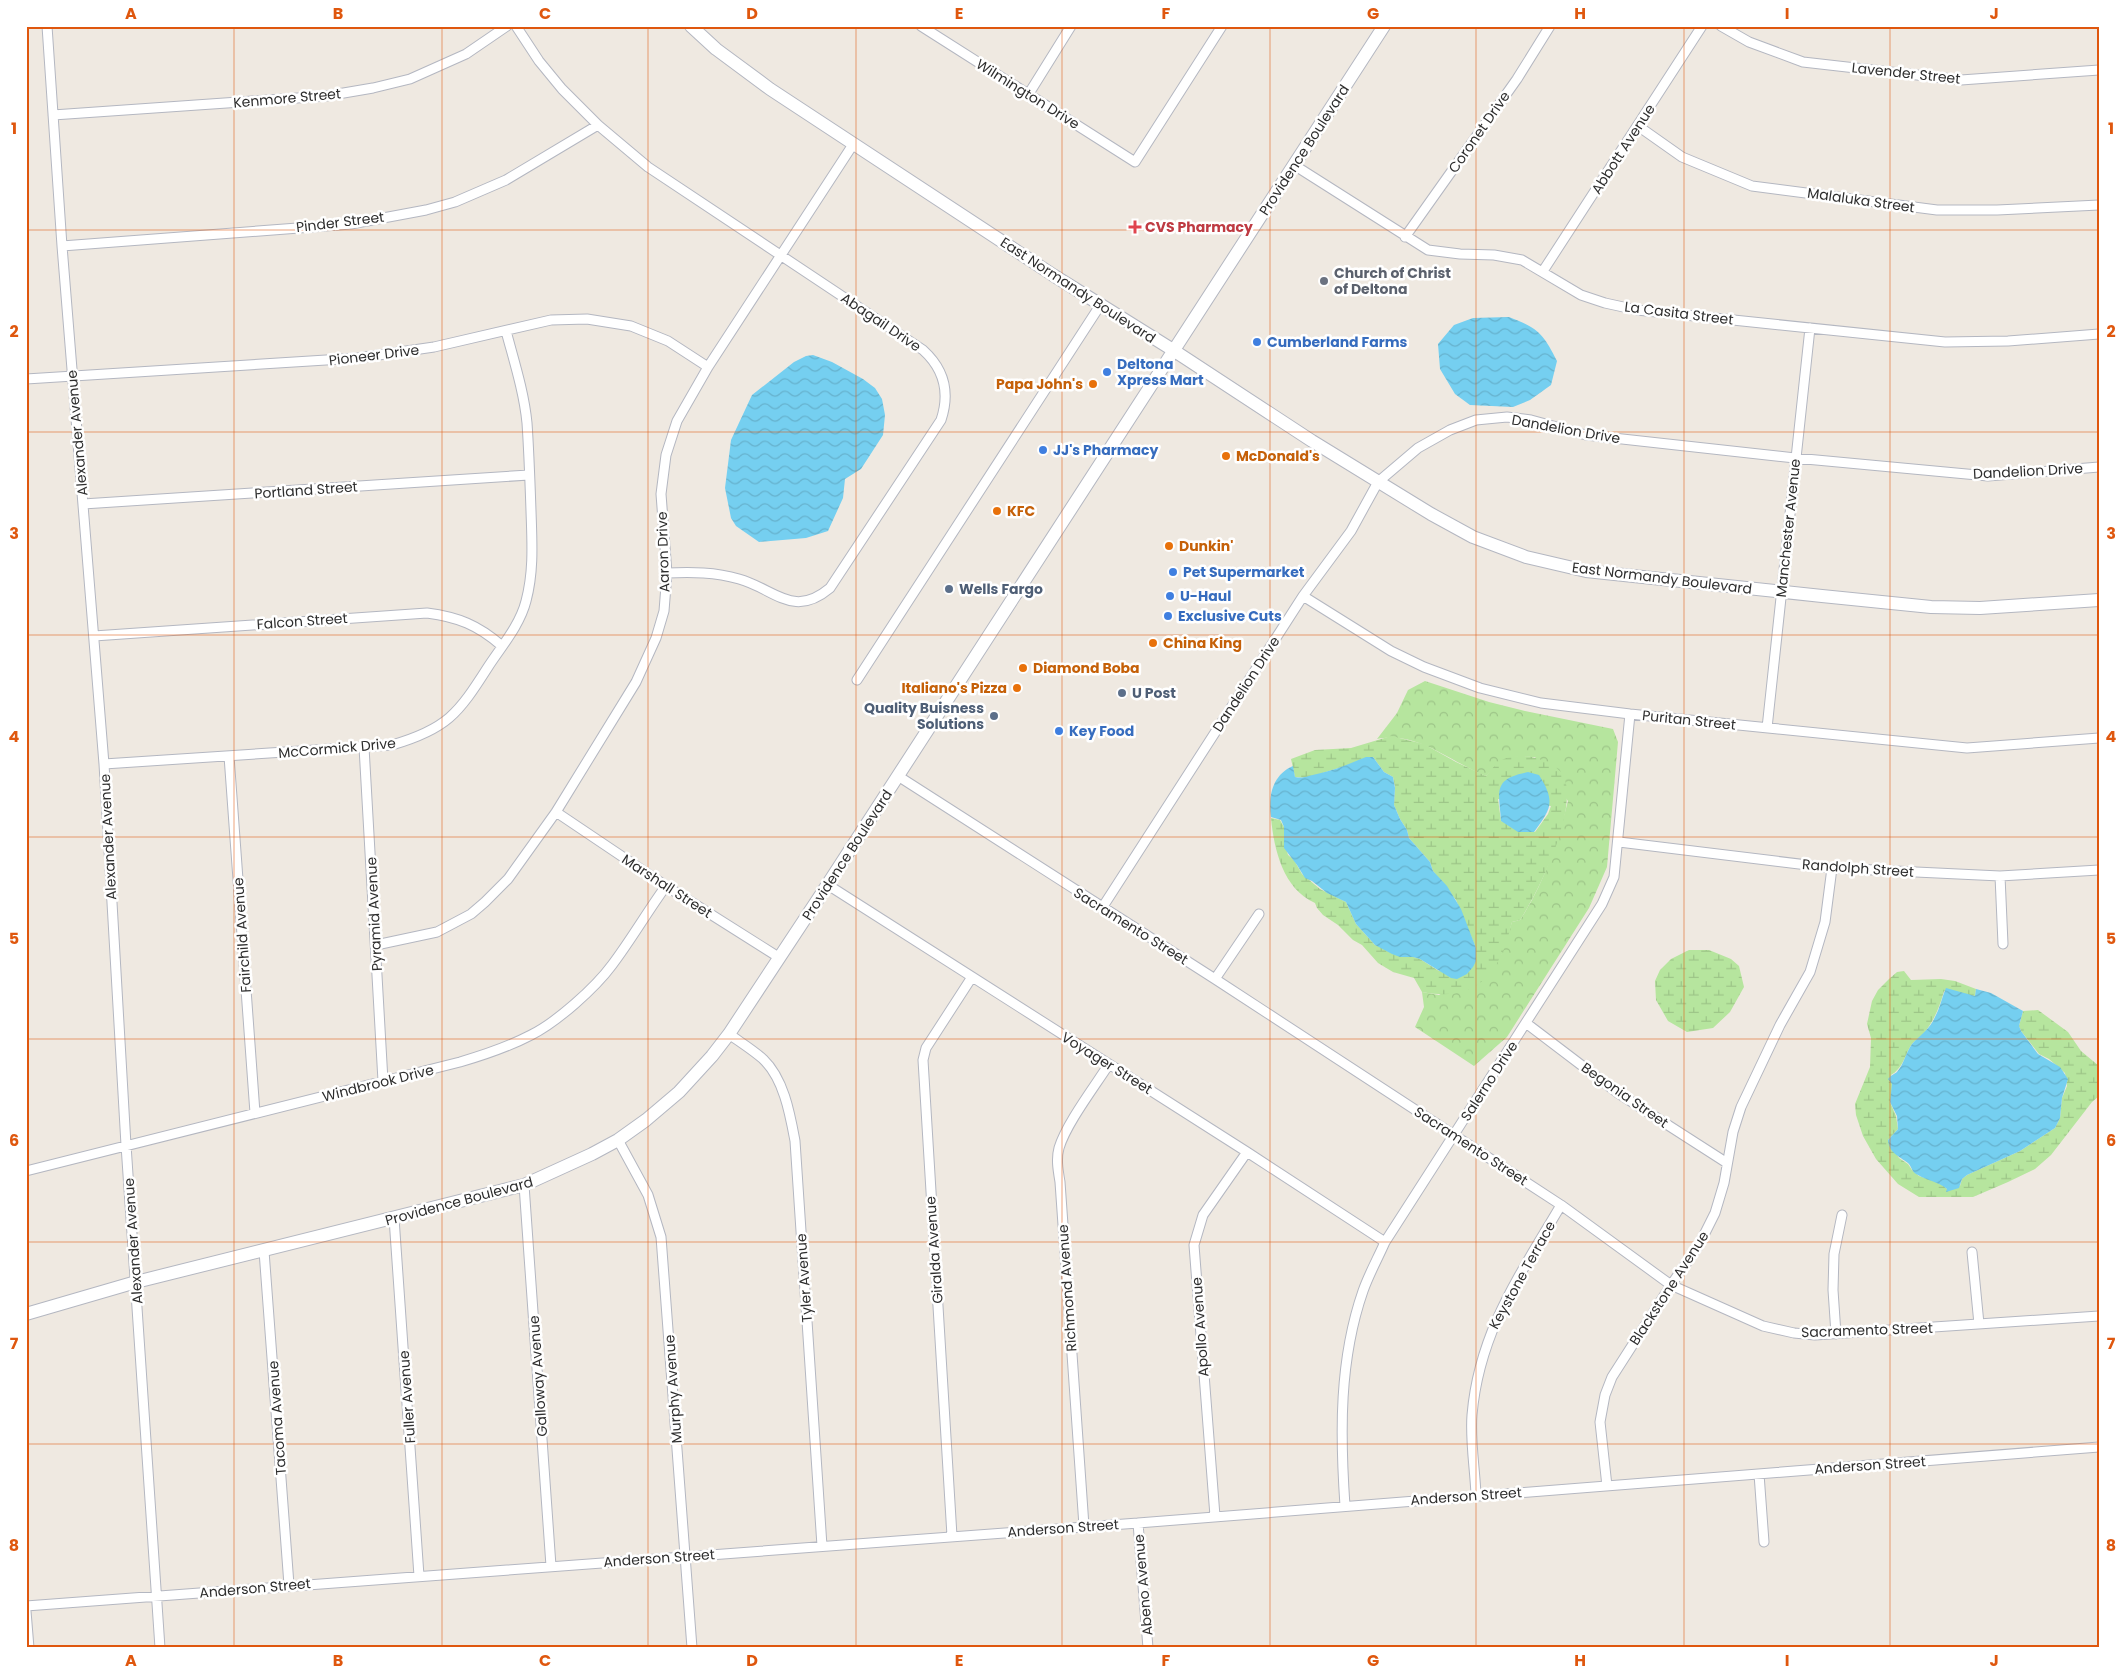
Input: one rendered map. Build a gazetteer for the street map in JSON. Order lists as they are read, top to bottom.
{
  "streets": {
    "main road": ["Providence Boulevard", "East Normandy Boulevard"],
    "street": [
      "Lavender Street",
      "Wilmington Drive",
      "Kenmore Street",
      "Coronet Drive",
      "Abbott Avenue",
      "Malaluka Street",
      "Pinder Street",
      "La Casita Street",
      "Abagail Drive",
      "Pioneer Drive",
      "Dandelion Drive",
      "Alexander Avenue",
      "Portland Street",
      "Manchester Avenue",
      "Aaron Drive",
      "Falcon Street",
      "Puritan Street",
      "McCormick Drive",
      "Randolph Street",
      "Marshall Street",
      "Pyramid Avenue",
      "Sacramento Street",
      "Fairchild Avenue",
      "Voyager Street",
      "Salerno Drive",
      "Windbrook Drive",
      "Begonia Street",
      "Giralda Avenue",
      "Keystone Terrace",
      "Tyler Avenue",
      "Richmond Avenue",
      "Blackstone Avenue",
      "Apollo Avenue",
      "Galloway Avenue",
      "Murphy Avenue",
      "Fuller Avenue",
      "Tacoma Avenue",
      "Anderson Street",
      "Abeno Avenue"
    ]
  },
  "crossings": [
    ["Kenmore Street", "Alexander Avenue"],
    ["Coronet Drive", "La Casita Street"],
    ["Abbott Avenue", "Malaluka Street"],
    ["Abbott Avenue", "La Casita Street"],
    ["Providence Boulevard", "East Normandy Boulevard"],
    ["Providence Boulevard", "La Casita Street"],
    ["Providence Boulevard", "Alexander Avenue"],
    ["Providence Boulevard", "Marshall Street"],
    ["Providence Boulevard", "Sacramento Street"],
    ["Providence Boulevard", "Voyager Street"],
    ["Providence Boulevard", "Tyler Avenue"],
    ["Providence Boulevard", "Galloway Avenue"],
    ["Providence Boulevard", "Murphy Avenue"],
    ["Providence Boulevard", "Fuller Avenue"],
    ["Providence Boulevard", "Tacoma Avenue"],
    ["Pinder Street", "Abagail Drive"],
    ["Pinder Street", "Alexander Avenue"],
    ["East Normandy Boulevard", "Dandelion Drive"],
    ["East Normandy Boulevard", "Manchester Avenue"],
    ["East Normandy Boulevard", "Aaron Drive"],
    ["La Casita Street", "Manchester Avenue"],
    ["Abagail Drive", "Aaron Drive"],
    ["Pioneer Drive", "Alexander Avenue"],
    ["Pioneer Drive", "Aaron Drive"],
    ["Pioneer Drive", "McCormick Drive"],
    ["Dandelion Drive", "Manchester Avenue"],
    ["Dandelion Drive", "Puritan Street"],
    ["Dandelion Drive", "Sacramento Street"],
    ["Alexander Avenue", "Portland Street"],
    ["Alexander Avenue", "Falcon Street"],
    ["Alexander Avenue", "McCormick Drive"],
    ["Alexander Avenue", "Windbrook Drive"],
    ["Alexander Avenue", "Anderson Street"],
    ["Portland Street", "McCormick Drive"],
    ["Manchester Avenue", "Puritan Street"],
    ["Aaron Drive", "Marshall Street"],
    ["Aaron Drive", "Pyramid Avenue"],
    ["Falcon Street", "McCormick Drive"],
    ["Puritan Street", "Salerno Drive"],
    ["McCormick Drive", "Pyramid Avenue"],
    ["McCormick Drive", "Fairchild Avenue"],
    ["Randolph Street", "Salerno Drive"],
    ["Randolph Street", "Blackstone Avenue"],
    ["Marshall Street", "Windbrook Drive"],
    ["Pyramid Avenue", "Windbrook Drive"],
    ["Sacramento Street", "Salerno Drive"],
    ["Sacramento Street", "Keystone Terrace"],
    ["Sacramento Street", "Blackstone Avenue"],
    ["Fairchild Avenue", "Windbrook Drive"],
    ["Voyager Street", "Salerno Drive"],
    ["Voyager Street", "Giralda Avenue"],
    ["Voyager Street", "Richmond Avenue"],
    ["Voyager Street", "Apollo Avenue"],
    ["Salerno Drive", "Begonia Street"],
    ["Salerno Drive", "Anderson Street"],
    ["Begonia Street", "Blackstone Avenue"],
    ["Giralda Avenue", "Anderson Street"],
    ["Keystone Terrace", "Anderson Street"],
    ["Tyler Avenue", "Anderson Street"],
    ["Richmond Avenue", "Anderson Street"],
    ["Blackstone Avenue", "Anderson Street"],
    ["Apollo Avenue", "Anderson Street"],
    ["Galloway Avenue", "Anderson Street"],
    ["Murphy Avenue", "Anderson Street"],
    ["Fuller Avenue", "Anderson Street"],
    ["Tacoma Avenue", "Anderson Street"],
    ["Anderson Street", "Abeno Avenue"]
  ],
  "places": {
    "health": ["CVS Pharmacy"],
    "other": [
      "Church of Christ of Deltona",
      "Cumberland Farms",
      "Deltona Xpress Mart",
      "Papa John's",
      "JJ's Pharmacy",
      "McDonald's",
      "KFC",
      "Dunkin'",
      "Pet Supermarket",
      "Wells Fargo",
      "U-Haul",
      "Exclusive Cuts",
      "China King",
      "Diamond Boba",
      "Italiano's Pizza",
      "U Post",
      "Quality Buisness Solutions",
      "Key Food"
    ]
  },
  "grid": {
    "columns": [
      "A",
      "B",
      "C",
      "D",
      "E",
      "F",
      "G",
      "H",
      "I",
      "J"
    ],
    "rows": [
      "1",
      "2",
      "3",
      "4",
      "5",
      "6",
      "7",
      "8"
    ]
  }
}
